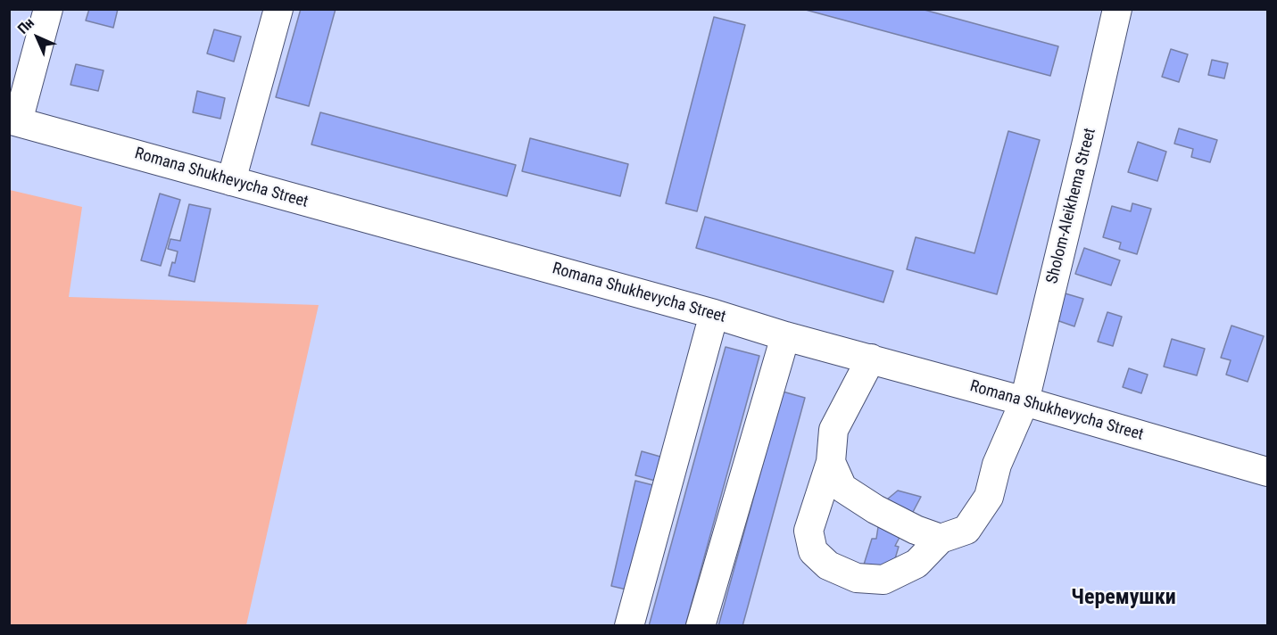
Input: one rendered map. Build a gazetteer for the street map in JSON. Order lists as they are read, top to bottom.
{
  "streets": {
    "street": ["Romana Shukhevycha Street", "Sholom-Aleikhema Street"]
  },
  "crossings": [
    ["Romana Shukhevycha Street", "Sholom-Aleikhema Street"]
  ],
  "districts": ["Черемушки"],
  "north": "top left"
}
